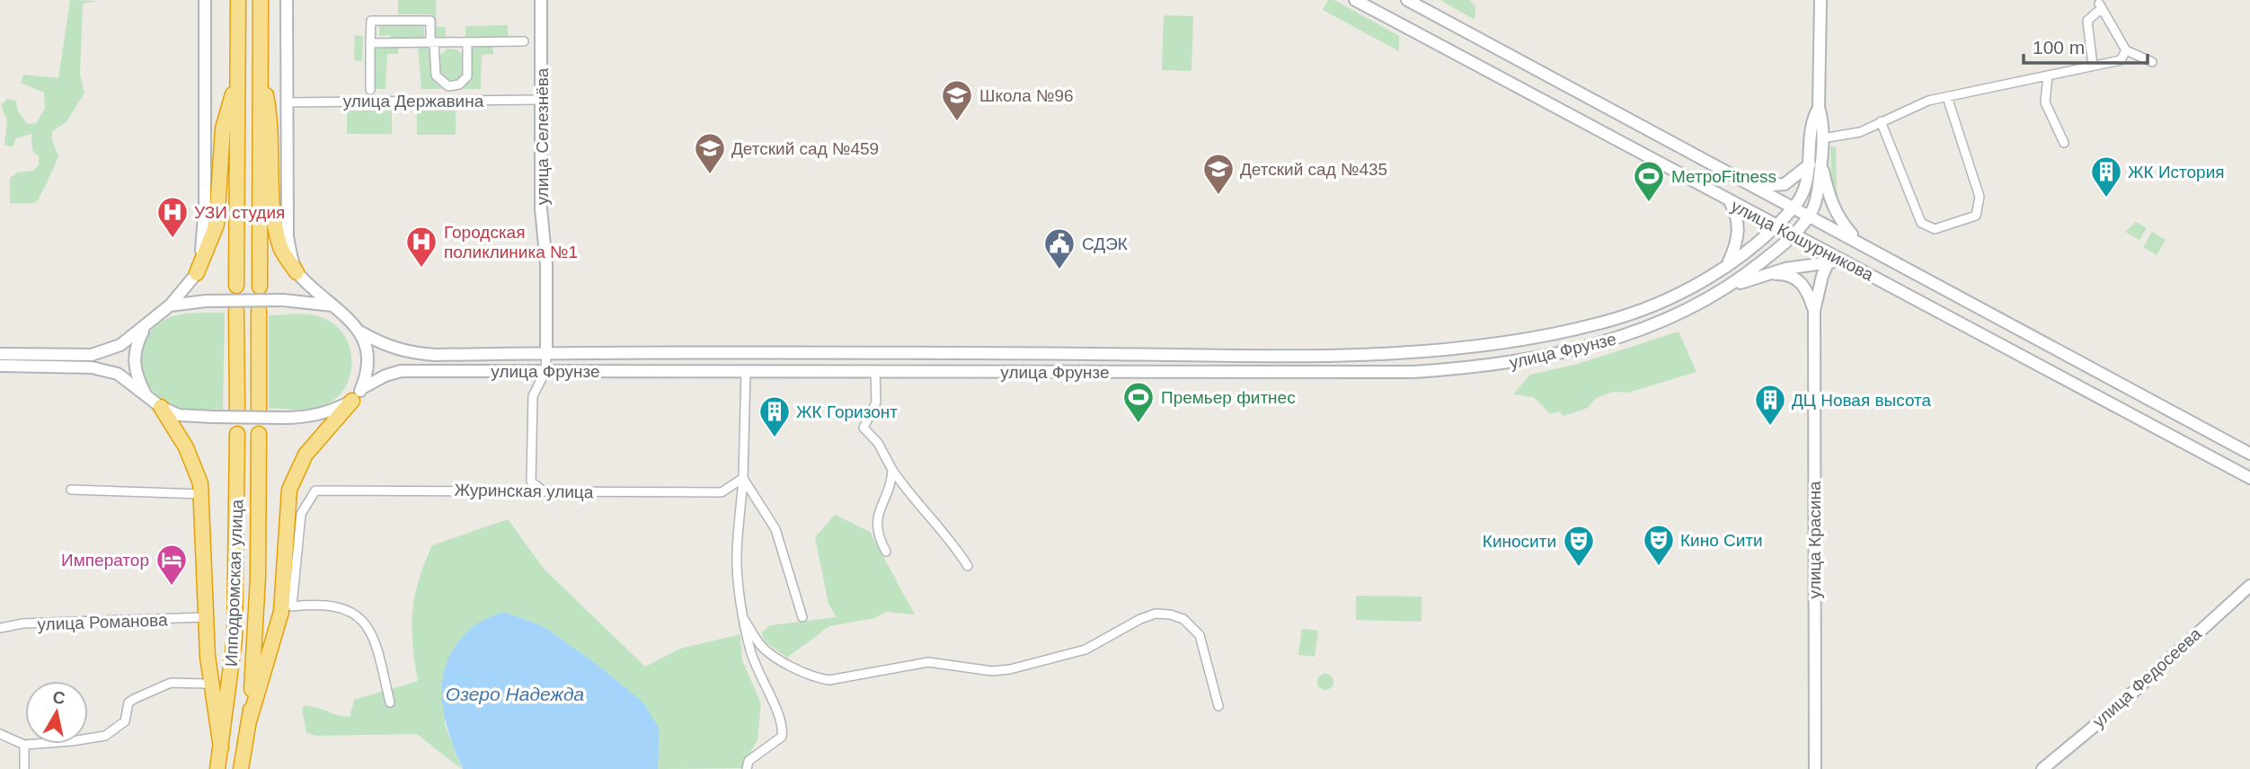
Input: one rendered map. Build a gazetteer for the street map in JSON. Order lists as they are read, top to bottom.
{
  "streets": {
    "highway": ["Ипподромская улица"],
    "main road": [
      "улица Селезнёва",
      "улица Кошурникова",
      "улица Фрунзе",
      "улица Красина",
      "улица Федосеева"
    ],
    "street": ["улица Державина", "Журинская улица", "улица Романова"]
  },
  "crossings": [
    ["улица Державина", "улица Селезнёва"],
    ["улица Селезнёва", "улица Фрунзе"],
    ["улица Селезнёва", "Журинская улица"],
    ["улица Кошурникова", "улица Фрунзе"]
  ],
  "water": ["Озеро Надежда"],
  "places": {
    "school or university": ["Школа №96", "Детский сад №459", "Детский сад №435"],
    "building": ["ЖК История", "ДЦ Новая высота", "ЖК Горизонт"],
    "sports": ["МетроFitness", "Премьер фитнес"],
    "hospital": ["УЗИ студия", "Городская поликлиника №1"],
    "public building": ["СДЭК"],
    "theatre": ["Кино Сити", "Киносити"],
    "hotel": ["Император"]
  },
  "scale_bar": "100 m",
  "north": "top"
}
